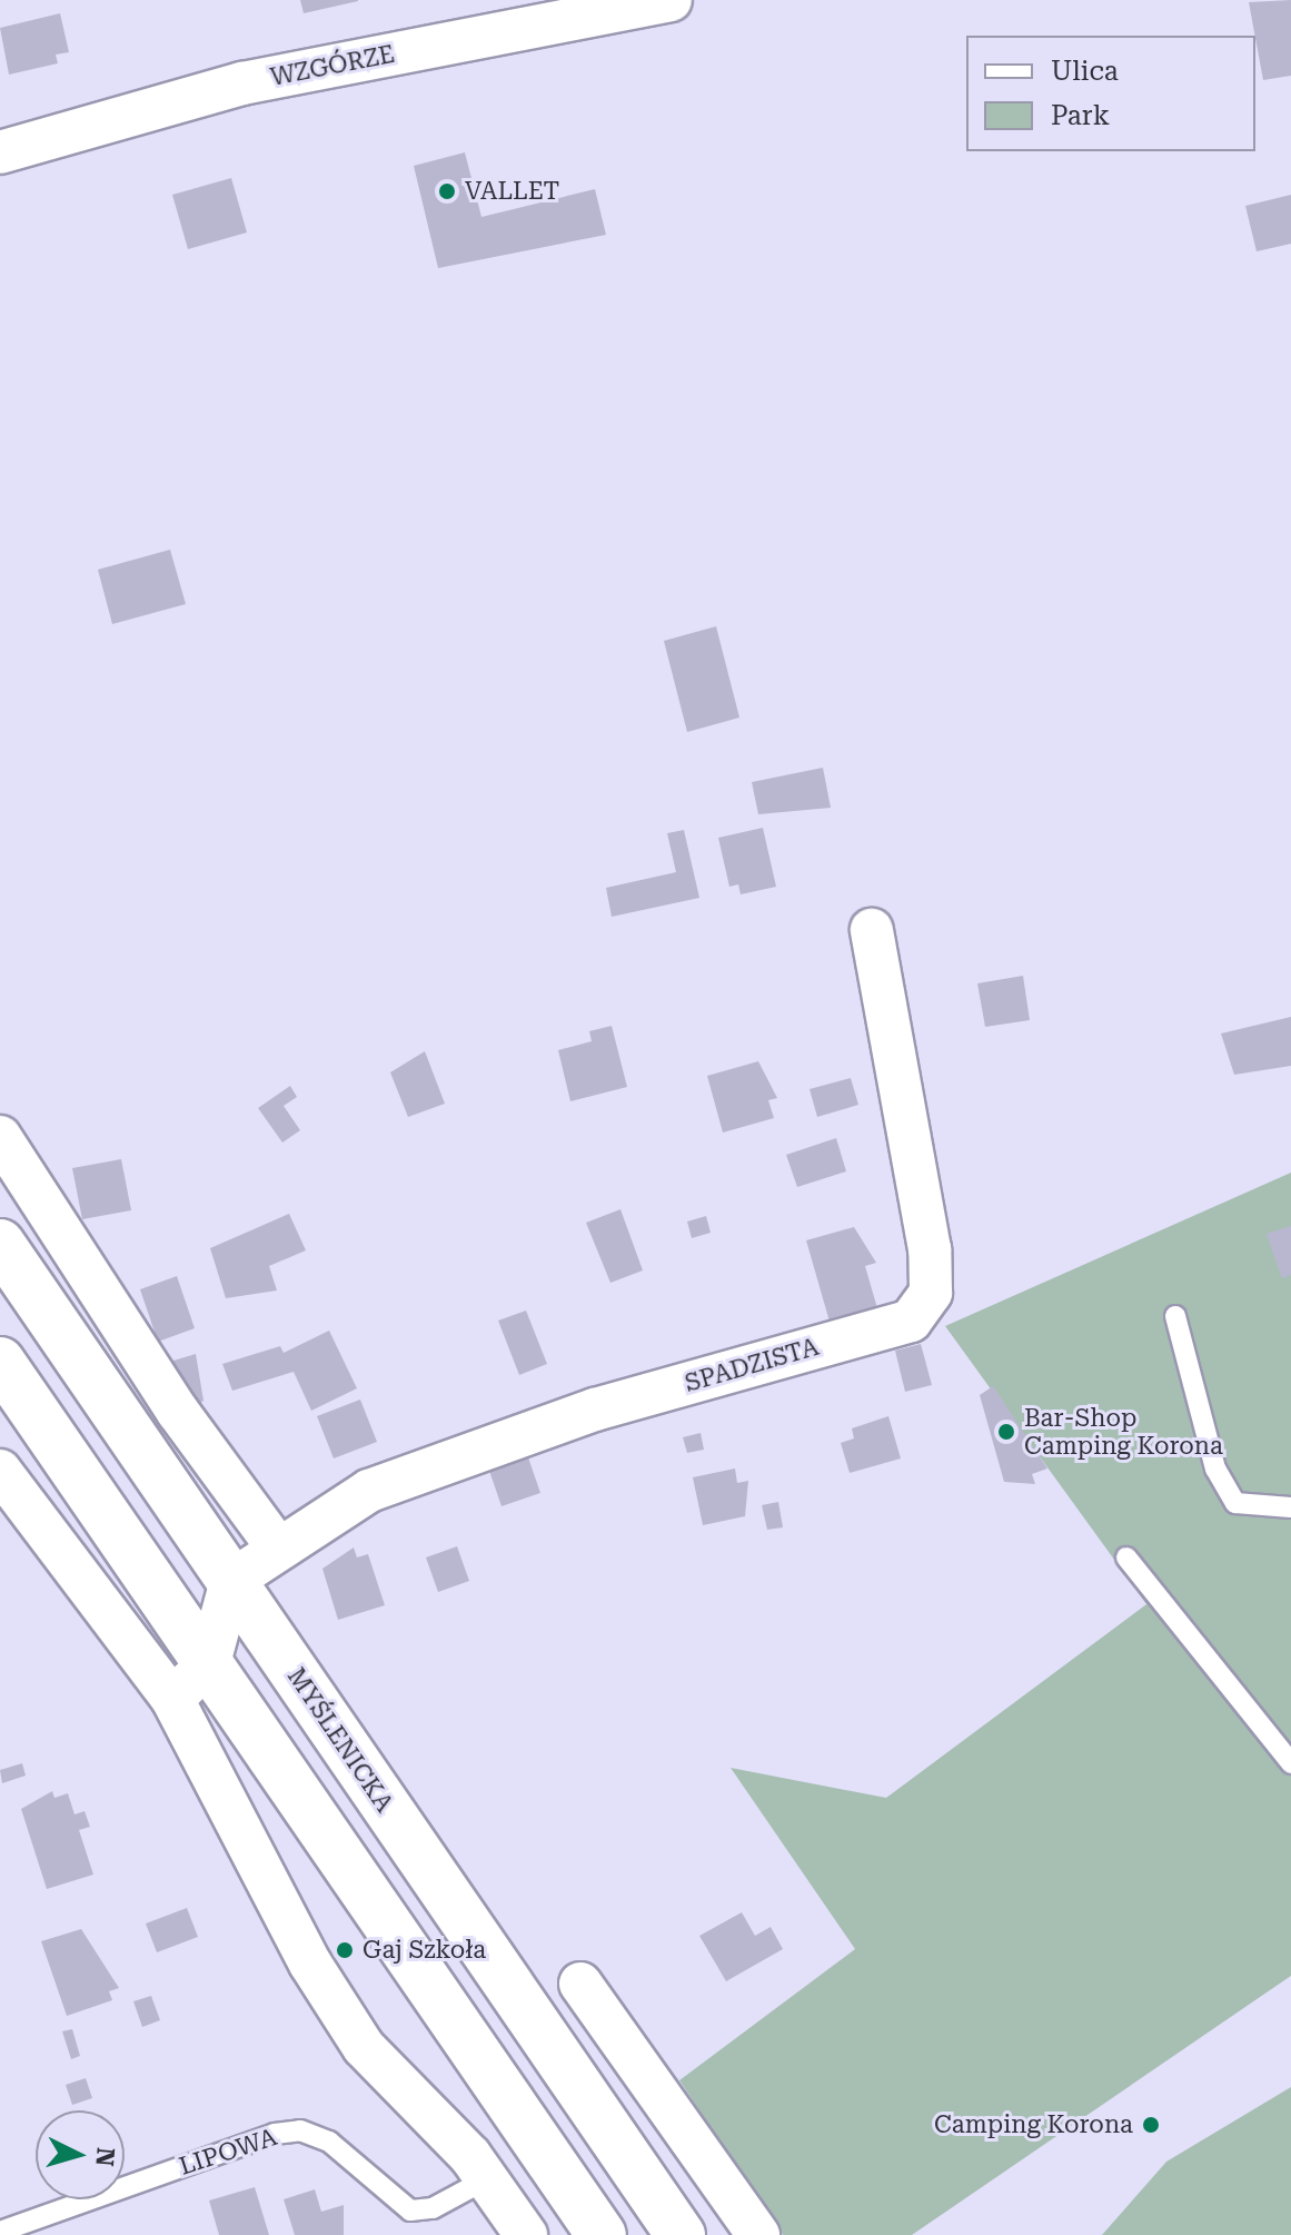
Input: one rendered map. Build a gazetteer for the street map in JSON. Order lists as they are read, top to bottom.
{
  "streets": {
    "highway": ["MYŚLENICKA"],
    "street": ["WZGÓRZE", "SPADZISTA"],
    "lane": ["LIPOWA"]
  },
  "crossings": [
    ["SPADZISTA", "MYŚLENICKA"]
  ],
  "places": [
    "VALLET",
    "Bar-Shop Camping Korona",
    "Gaj Szkoła",
    "Camping Korona"
  ],
  "legend": ["Ulica", "Park"],
  "north": "right"
}
